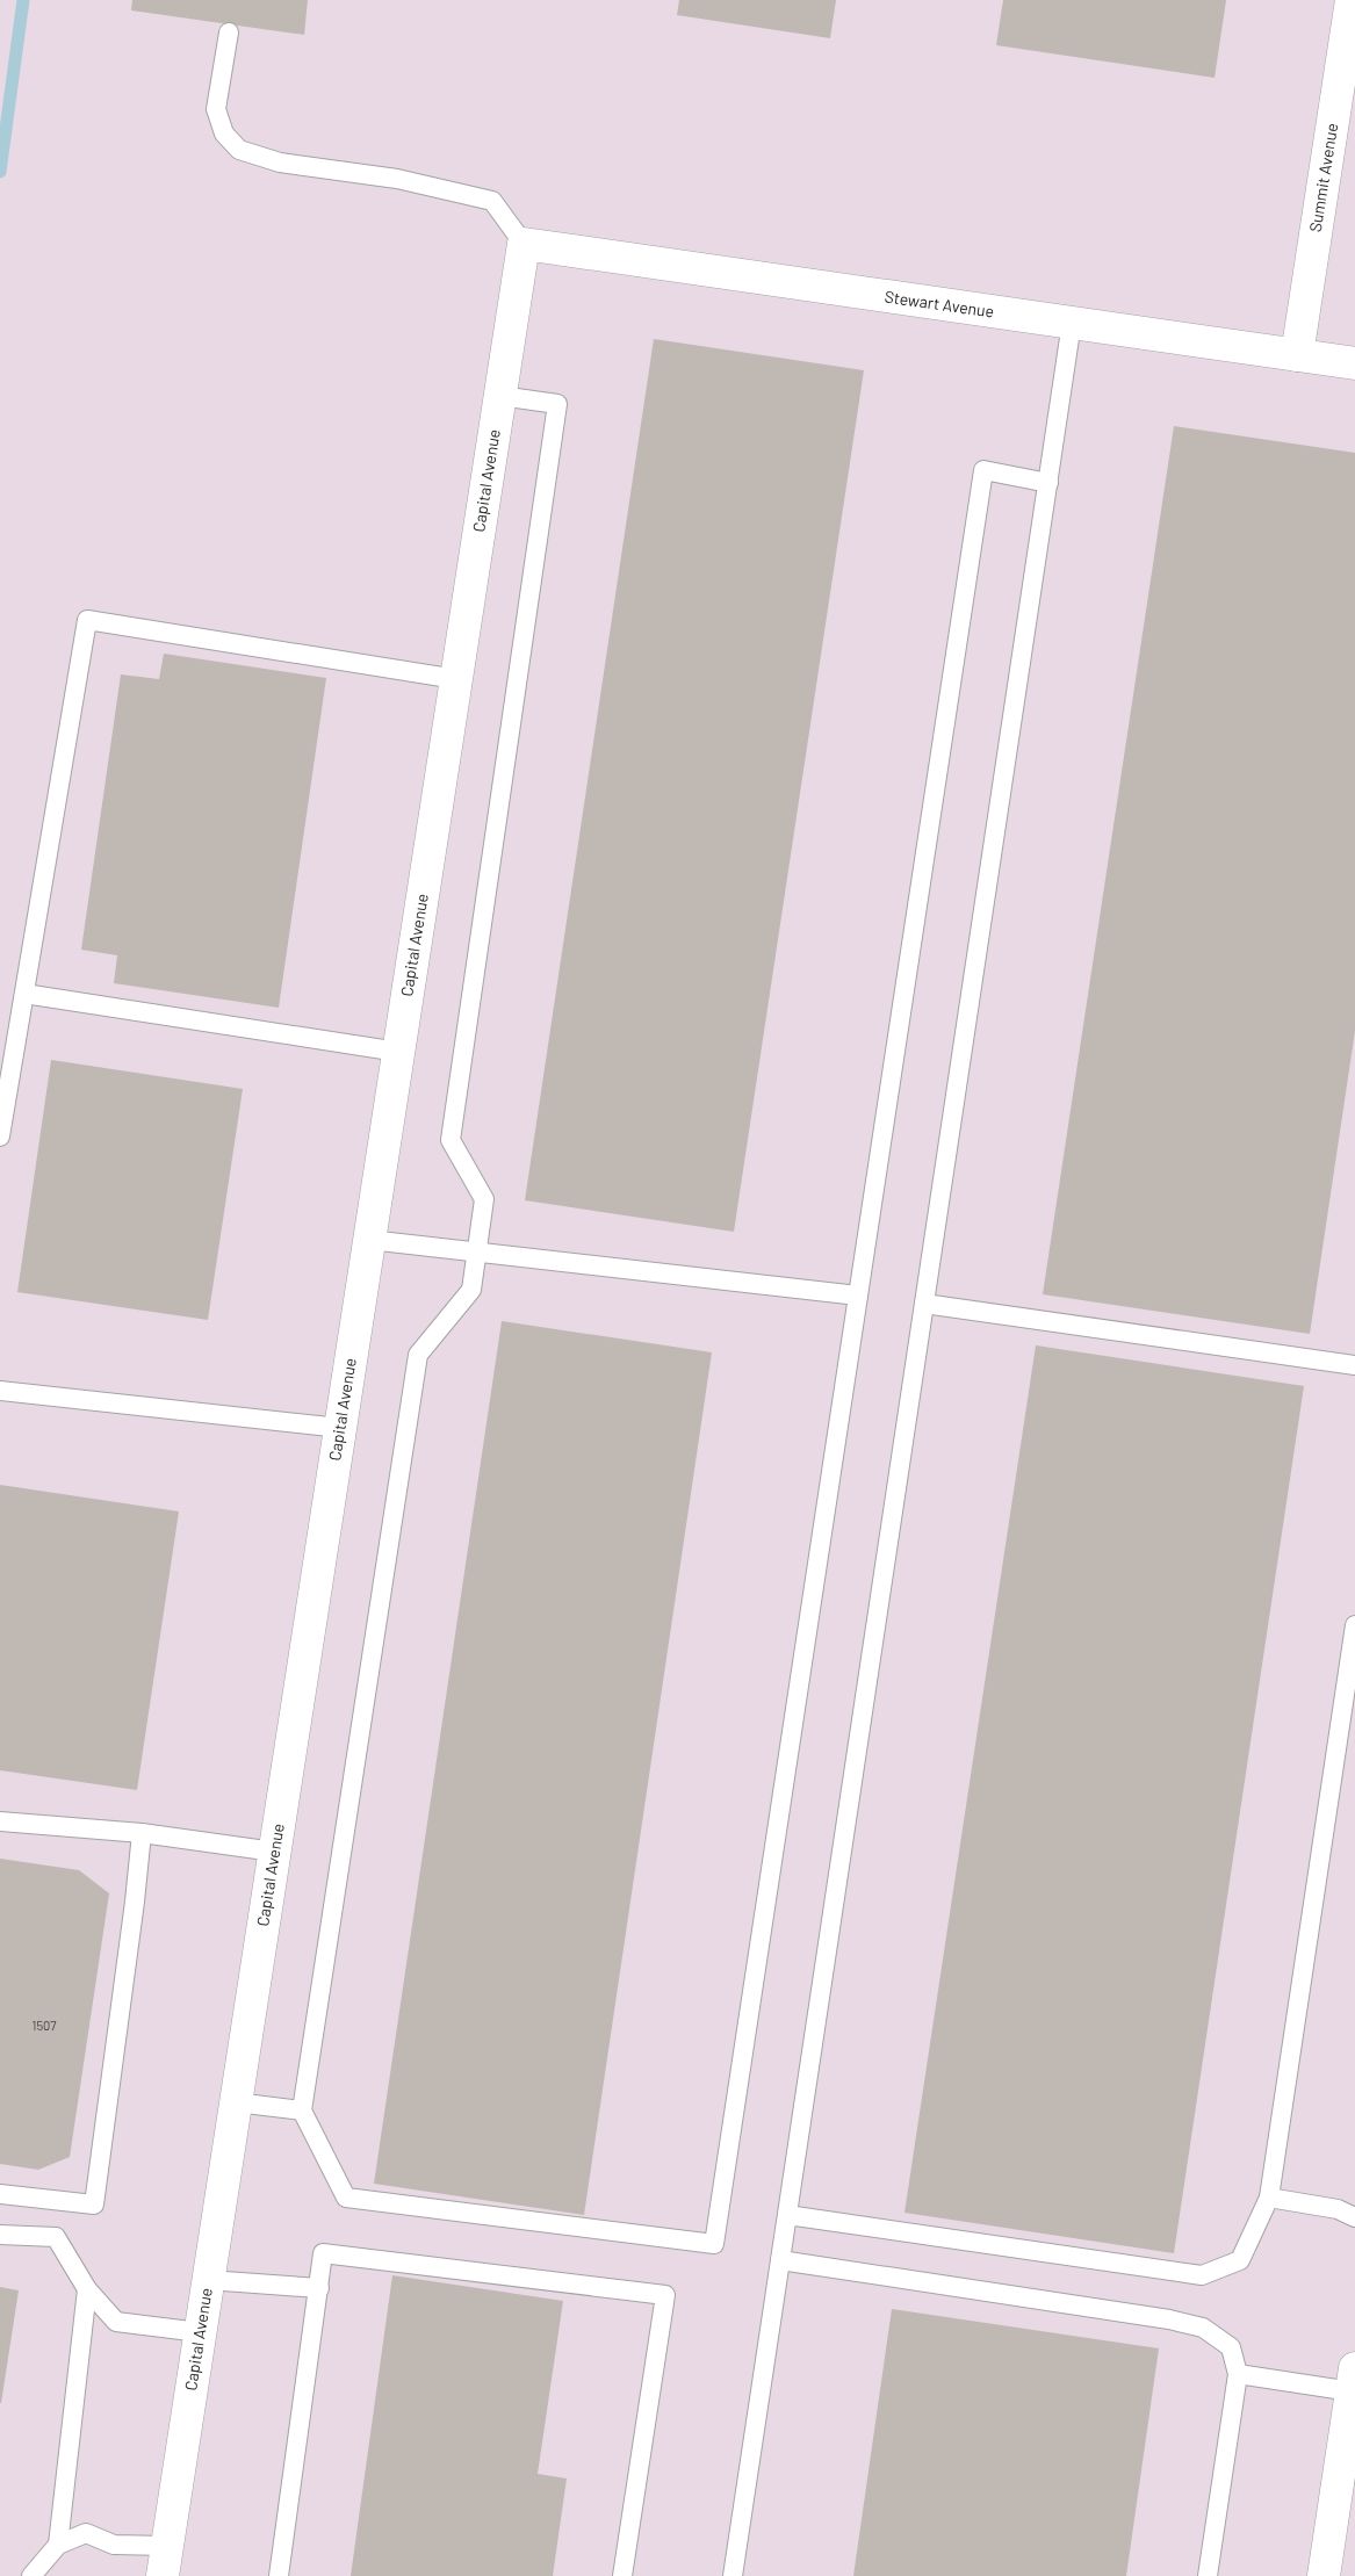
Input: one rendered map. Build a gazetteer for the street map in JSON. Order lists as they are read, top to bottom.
{
  "streets": {
    "street": ["Summit Avenue", "Stewart Avenue", "Capital Avenue"]
  },
  "crossings": [
    ["Summit Avenue", "Stewart Avenue"],
    ["Stewart Avenue", "Capital Avenue"]
  ],
  "house_numbers": ["1507"]
}
